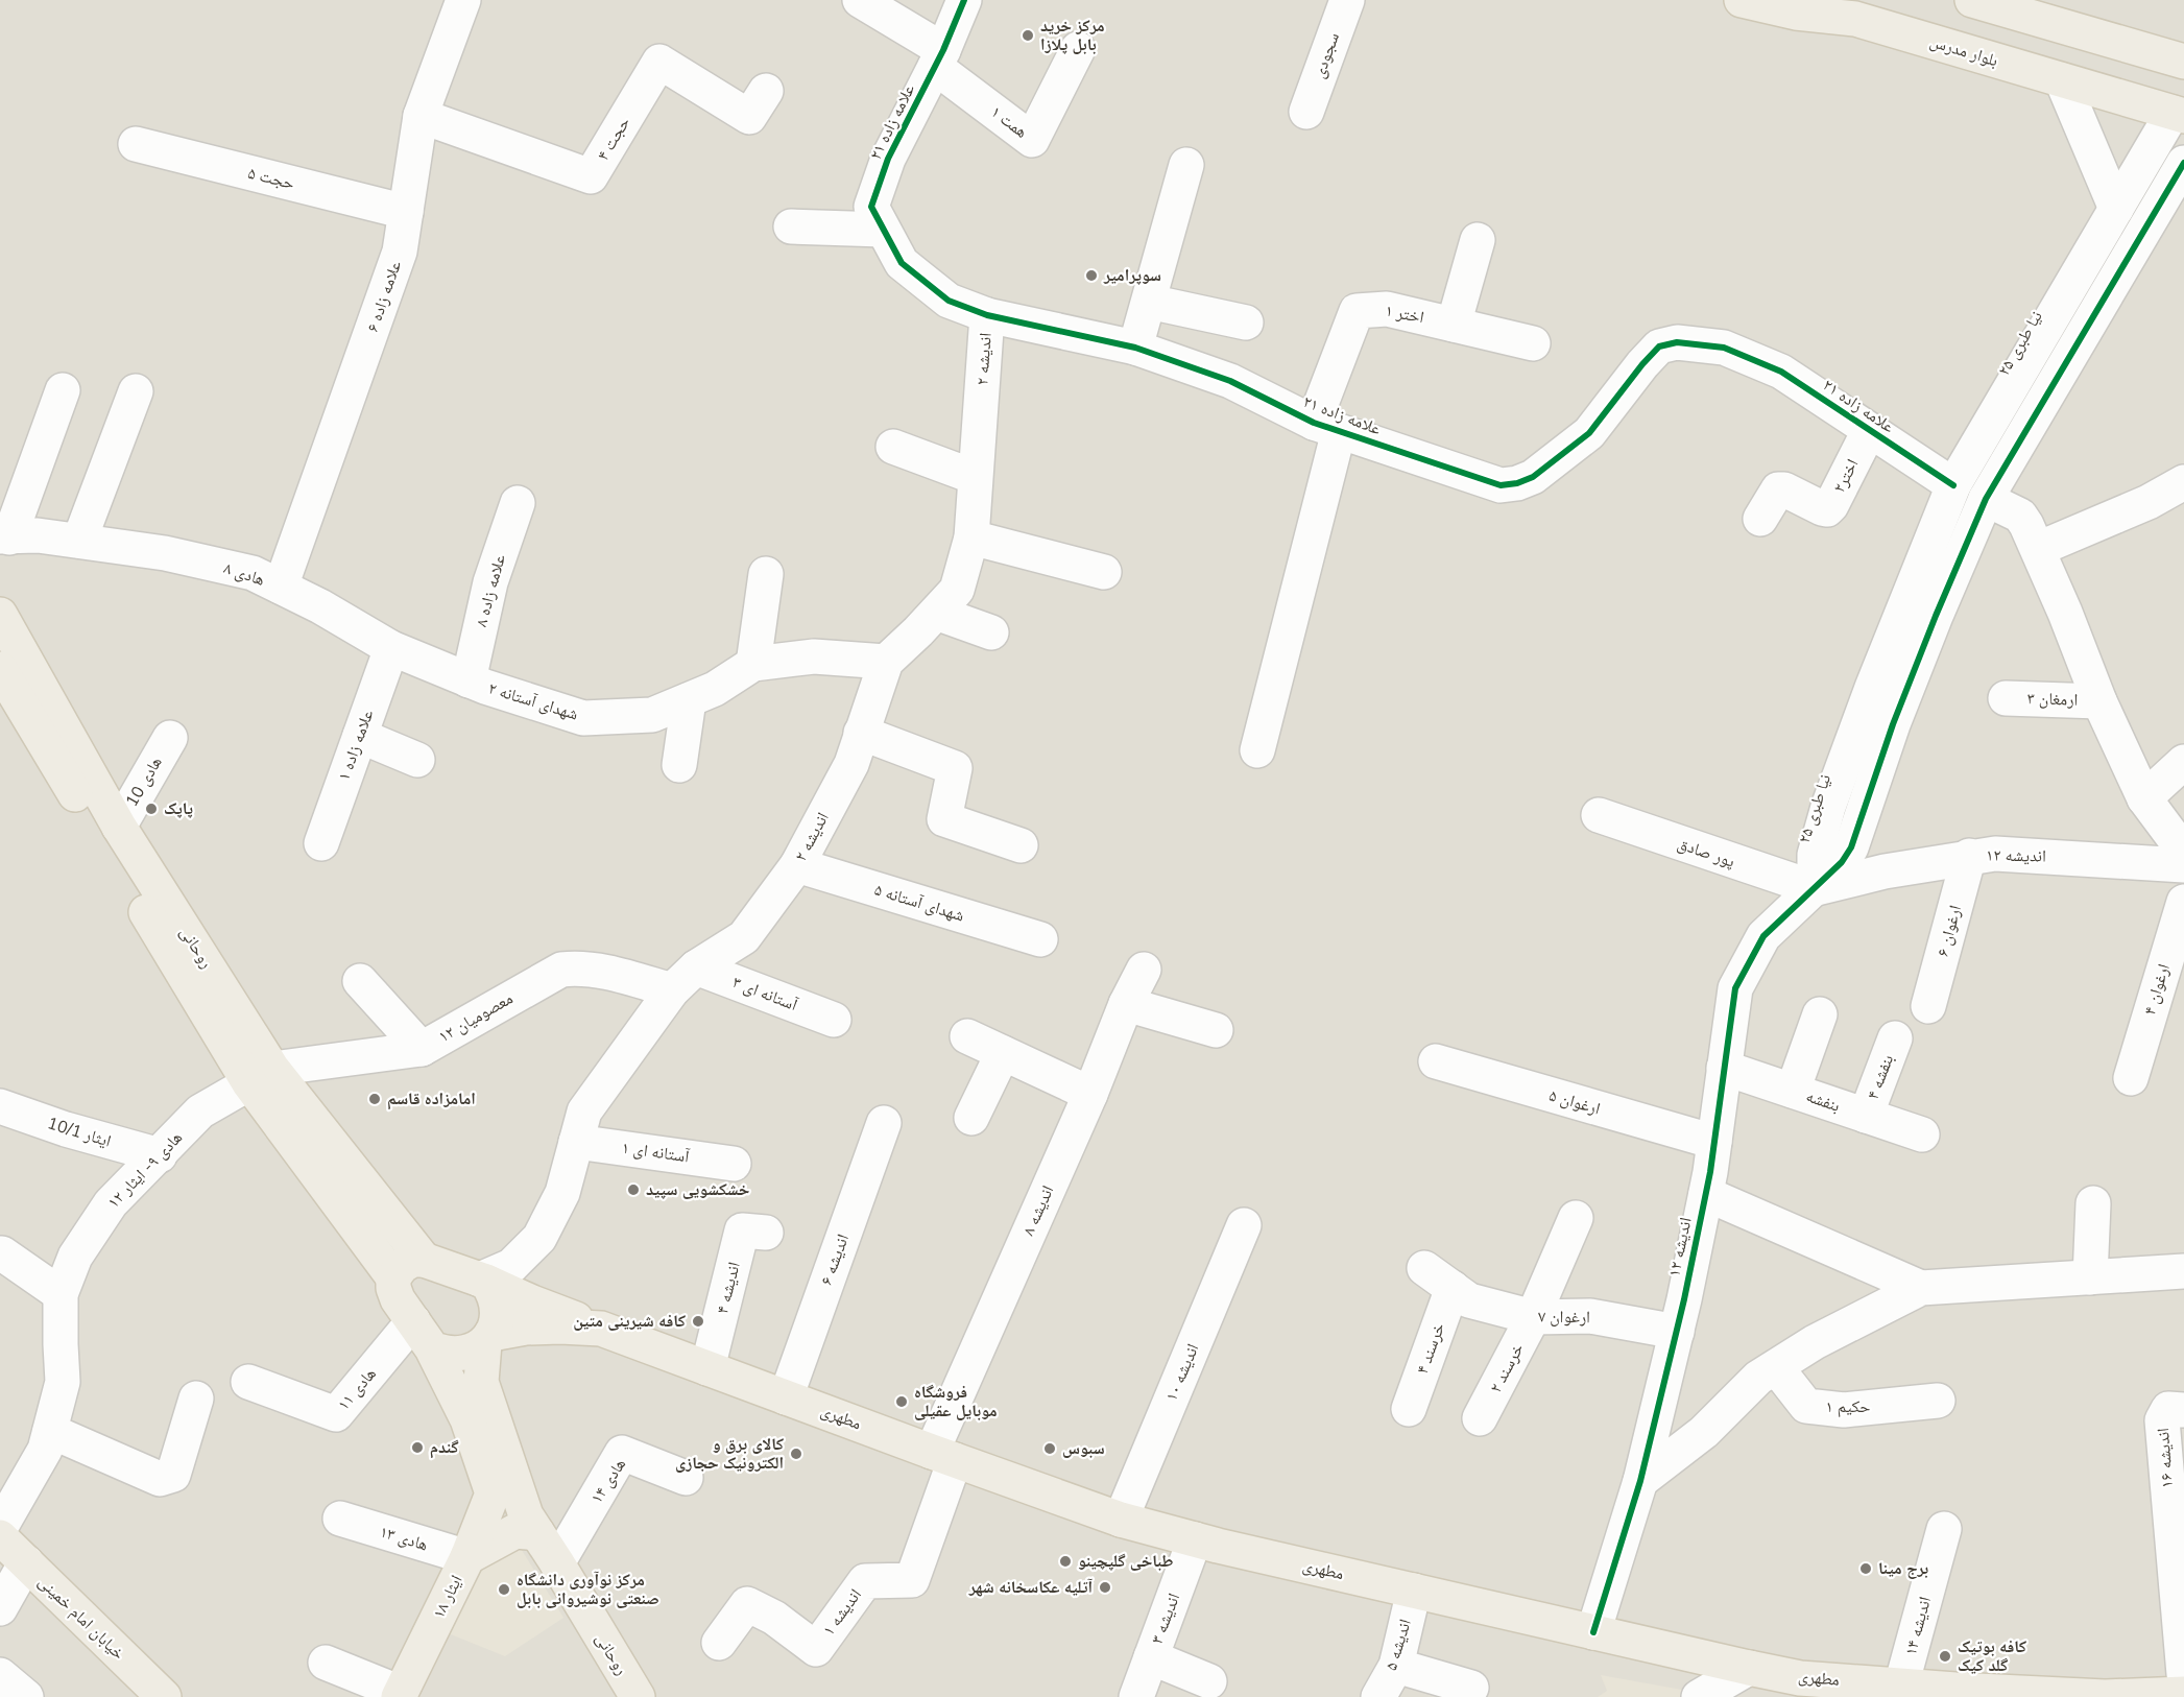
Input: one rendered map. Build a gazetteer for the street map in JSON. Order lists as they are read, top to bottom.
{
  "streets": {
    "main road": [
      "بلوار مدرس",
      "روحانی",
      "مطهری",
      "ایثار ۱۸",
      "خیابان امام خمینی"
    ],
    "street": [
      "سجودی",
      "علامه زاده ۲۱",
      "همت ۱",
      "حجت ۴",
      "حجت ۵",
      "علامه زاده ۶",
      "اختر ۱",
      "نیا طبری ۲۵",
      "اندیشه ۲",
      "اختر۲",
      "هادی ۸",
      "علامه زاده ۸",
      "ارمغان ۳",
      "شهدای آستانه ۲",
      "علامه زاده ۱",
      "هادی 10",
      "پور صادق",
      "اندیشه ۱۲",
      "شهدای آستانه ۵",
      "ارغوان ۶",
      "ارغوان ۴",
      "آستانه ای ۳",
      "معصومیان ۱۲",
      "بنفشه ۴",
      "بنفشه",
      "ارغوان ۵",
      "ایثار 10/1",
      "آستانه ای ۱",
      "هادی ۹- ایثار ۱۲",
      "اندیشه ۸",
      "اندیشه ۶",
      "اندیشه ۴",
      "ارغوان ۷",
      "خرسند ۴",
      "خرسند ۲",
      "اندیشه ۱۰",
      "هادی ۱۱",
      "حکیم ۱",
      "اندیشه ۱۶",
      "هادی ۱۴",
      "هادی ۱۳",
      "اندیشه ۱",
      "اندیشه ۳",
      "اندیشه ۱۴",
      "اندیشه ۵"
    ]
  },
  "crossings": [
    ["بلوار مدرس", "نیا طبری ۲۵"],
    ["علامه زاده ۲۱", "همت ۱"],
    ["علامه زاده ۲۱", "اختر ۱"],
    ["علامه زاده ۲۱", "نیا طبری ۲۵"],
    ["علامه زاده ۲۱", "اندیشه ۲"],
    ["علامه زاده ۲۱", "اختر۲"],
    ["حجت ۴", "علامه زاده ۶"],
    ["حجت ۵", "علامه زاده ۶"],
    ["علامه زاده ۶", "هادی ۸"],
    ["نیا طبری ۲۵", "پور صادق"],
    ["نیا طبری ۲۵", "اندیشه ۱۲"],
    ["اندیشه ۲", "شهدای آستانه ۲"],
    ["اندیشه ۲", "شهدای آستانه ۵"],
    ["اندیشه ۲", "روحانی"],
    ["اندیشه ۲", "آستانه ای ۳"],
    ["اندیشه ۲", "معصومیان ۱۲"],
    ["اندیشه ۲", "آستانه ای ۱"],
    ["اندیشه ۲", "هادی ۱۱"],
    ["اندیشه ۲", "مطهری"],
    ["اندیشه ۲", "ایثار ۱۸"],
    ["هادی ۸", "علامه زاده ۸"],
    ["هادی ۸", "شهدای آستانه ۲"],
    ["هادی ۸", "علامه زاده ۱"],
    ["علامه زاده ۸", "شهدای آستانه ۲"],
    ["هادی 10", "روحانی"],
    ["پور صادق", "اندیشه ۱۲"],
    ["اندیشه ۱۲", "ارغوان ۶"],
    ["اندیشه ۱۲", "بنفشه"],
    ["اندیشه ۱۲", "ارغوان ۵"],
    ["اندیشه ۱۲", "ارغوان ۷"],
    ["اندیشه ۱۲", "مطهری"],
    ["روحانی", "معصومیان ۱۲"],
    ["روحانی", "هادی ۹- ایثار ۱۲"],
    ["روحانی", "هادی ۱۱"],
    ["روحانی", "مطهری"],
    ["روحانی", "هادی ۱۴"],
    ["روحانی", "ایثار ۱۸"],
    ["معصومیان ۱۲", "هادی ۹- ایثار ۱۲"],
    ["بنفشه ۴", "بنفشه"],
    ["ایثار 10/1", "هادی ۹- ایثار ۱۲"],
    ["اندیشه ۸", "مطهری"],
    ["اندیشه ۸", "اندیشه ۱"],
    ["اندیشه ۶", "مطهری"],
    ["اندیشه ۴", "مطهری"],
    ["ارغوان ۷", "خرسند ۴"],
    ["ارغوان ۷", "خرسند ۲"],
    ["اندیشه ۱۰", "مطهری"],
    ["هادی ۱۱", "مطهری"],
    ["هادی ۱۱", "ایثار ۱۸"],
    ["مطهری", "ایثار ۱۸"],
    ["مطهری", "اندیشه ۱"],
    ["مطهری", "اندیشه ۳"],
    ["مطهری", "اندیشه ۱۴"],
    ["مطهری", "اندیشه ۵"],
    ["هادی ۱۳", "ایثار ۱۸"]
  ],
  "places": [
    "مرکز خرید بابل پلازا",
    "سوپرامیر",
    "پاپک",
    "امامزاده قاسم",
    "خشکشویی سپید",
    "کافه شیرینی متین",
    "فروشگاه موبایل عقیلی",
    "گندم",
    "سبوس",
    "کالای برق و الکترونیک حجازی",
    "طباخی گلپچینو",
    "برج مینا",
    "آتلیه عکاسخانه شهر",
    "مرکز نوآوری دانشگاه صنعتی نوشیروانی بابل",
    "کافه بوتیک گلد کیک"
  ]
}
